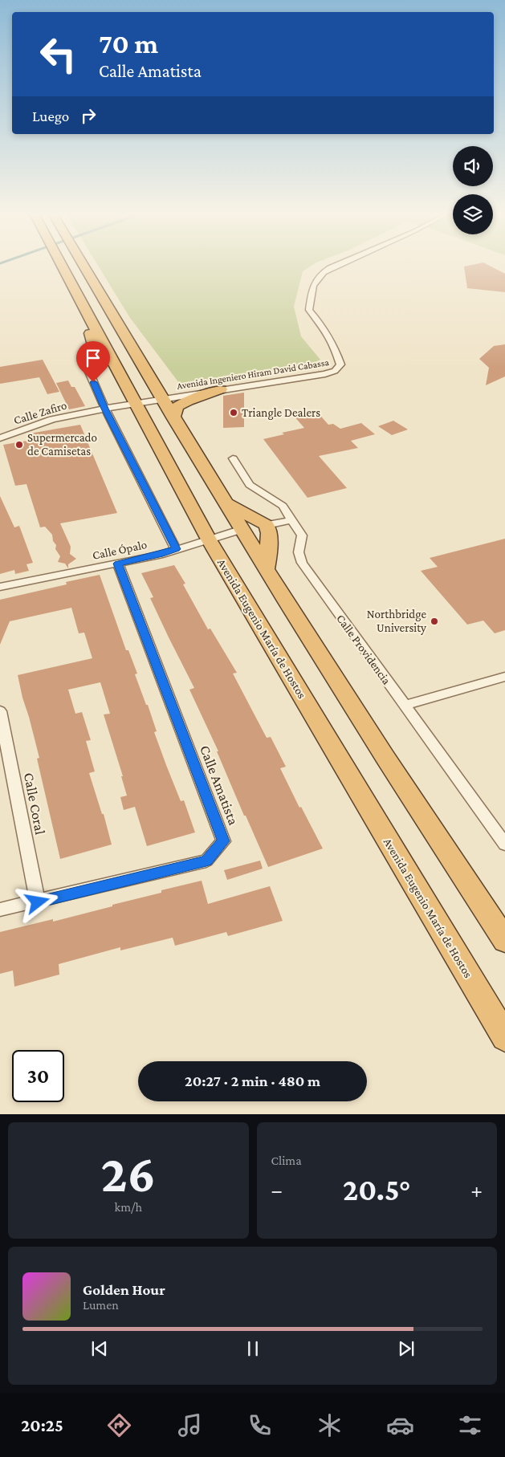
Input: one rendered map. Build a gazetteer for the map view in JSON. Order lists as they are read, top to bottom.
{
  "streets": {
    "highway": ["Avenida Eugenio María de Hostos"],
    "street": [
      "Avenida Ingeniero Hiram David Cabassa",
      "Calle Zafiro",
      "Calle Ópalo",
      "Calle Providencia",
      "Calle Amatista",
      "Calle Coral"
    ]
  },
  "crossings": [
    ["Avenida Ingeniero Hiram David Cabassa", "Calle Zafiro"],
    ["Avenida Ingeniero Hiram David Cabassa", "Avenida Eugenio María de Hostos"],
    ["Calle Zafiro", "Avenida Eugenio María de Hostos"],
    ["Calle Ópalo", "Avenida Eugenio María de Hostos"],
    ["Calle Ópalo", "Calle Amatista"],
    ["Calle Amatista", "Calle Coral"]
  ],
  "places": ["Triangle Dealers", "Supermercado de Camisetas", "Northbridge University"],
  "page": {
    "turn": ["70 m", "Calle Amatista"],
    "then": "Luego",
    "limit": "30",
    "trip": "20:27 · 2 min · 480 m",
    "tile": [
      ["26", "km/h"],
      "Clima"
    ],
    "heat": ["−", "20.5°", "+"],
    "song": ["Golden Hour", "Lumen"],
    "tabs": "20:25"
  }
}
